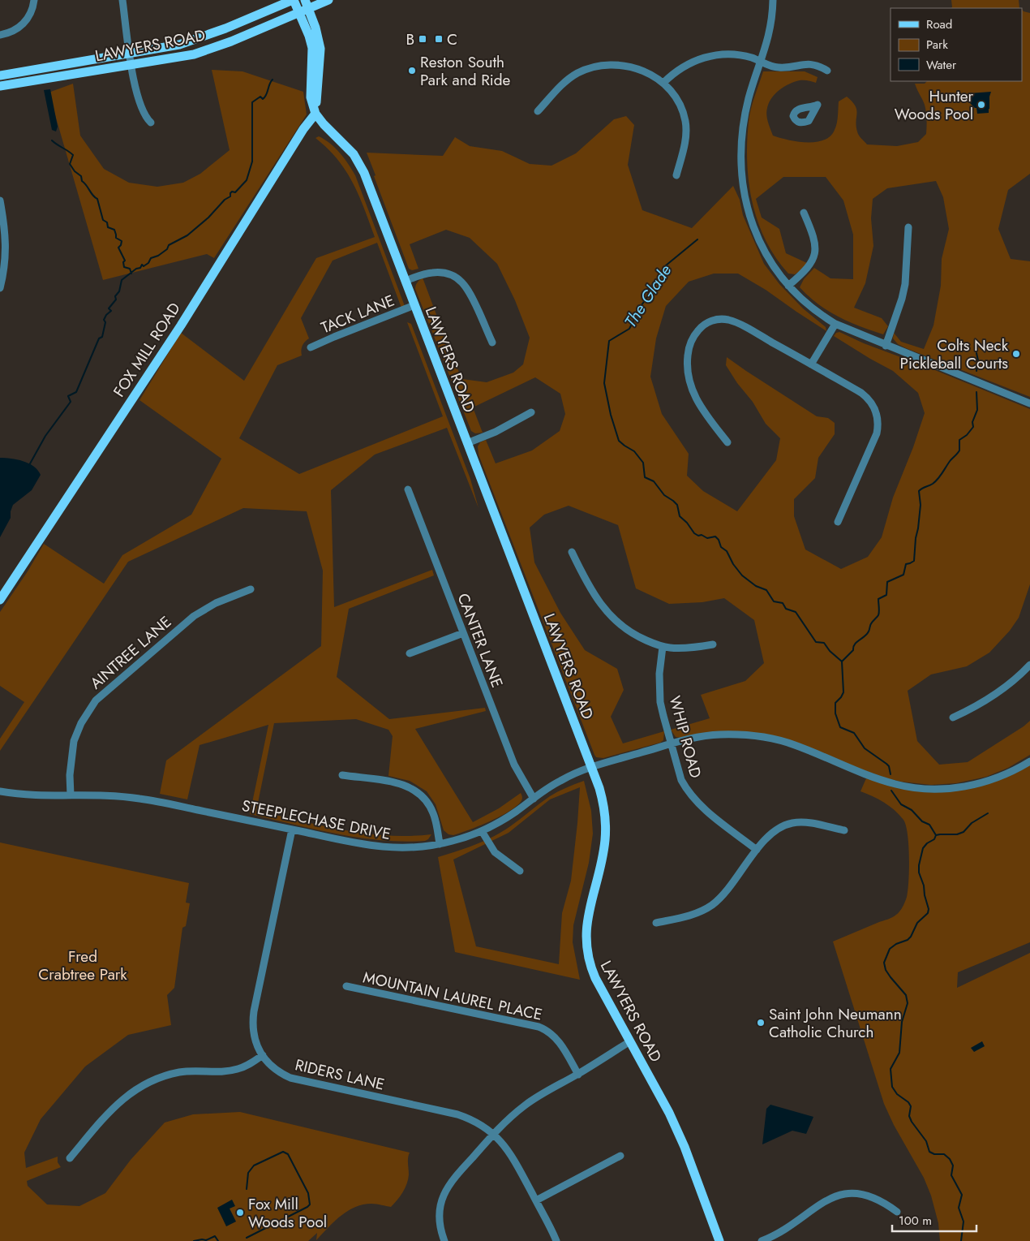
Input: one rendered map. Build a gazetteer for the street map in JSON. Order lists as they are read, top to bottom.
{
  "streets": {
    "main road": ["LAWYERS ROAD", "FOX MILL ROAD"],
    "street": [
      "TACK LANE",
      "CANTER LANE",
      "AINTREE LANE",
      "WHIP ROAD",
      "STEEPLECHASE DRIVE",
      "MOUNTAIN LAUREL PLACE",
      "RIDERS LANE"
    ]
  },
  "crossings": [
    ["LAWYERS ROAD", "TACK LANE"],
    ["LAWYERS ROAD", "FOX MILL ROAD"],
    ["LAWYERS ROAD", "STEEPLECHASE DRIVE"],
    ["CANTER LANE", "STEEPLECHASE DRIVE"],
    ["AINTREE LANE", "STEEPLECHASE DRIVE"],
    ["WHIP ROAD", "STEEPLECHASE DRIVE"],
    ["STEEPLECHASE DRIVE", "RIDERS LANE"]
  ],
  "water": ["The Glade"],
  "parks": ["Fred Crabtree Park"],
  "places": {
    "transit": ["B", "C"],
    "other": [
      "Reston South Park and Ride",
      "Hunter Woods Pool",
      "Colts Neck Pickleball Courts",
      "Saint John Neumann Catholic Church",
      "Fox Mill Woods Pool"
    ]
  },
  "legend": ["Road", "Park", "Water"],
  "scale_bar": "100 m"
}
